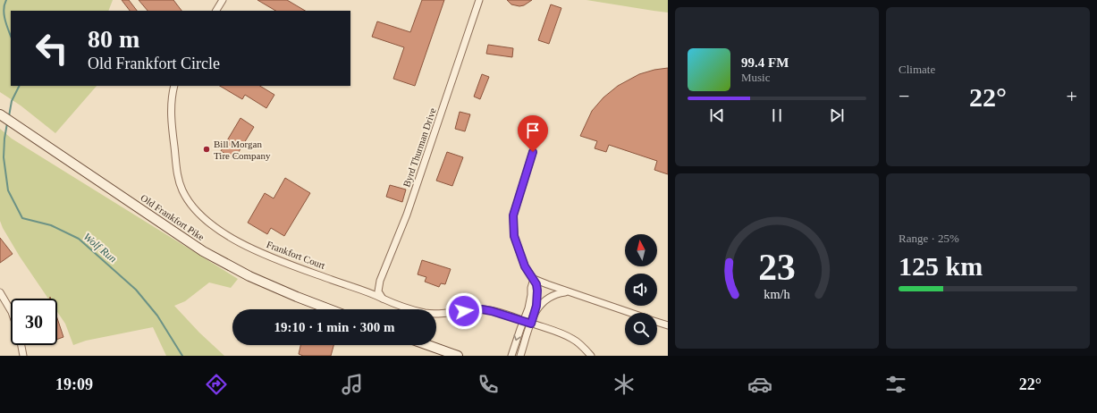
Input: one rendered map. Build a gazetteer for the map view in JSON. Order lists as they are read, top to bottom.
{
  "streets": {
    "main road": ["Old Frankfort Pike"],
    "street": ["Byrd Thurman Drive", "Frankfort Court"]
  },
  "crossings": [
    ["Byrd Thurman Drive", "Frankfort Court"]
  ],
  "water": ["Wolf Run"],
  "places": ["Bill Morgan Tire Company"],
  "north": "top",
  "page": {
    "tile": [
      "Climate",
      ["Range · 25%", "125 km"]
    ],
    "turn": ["80 m", "Old Frankfort Circle"],
    "song": ["99.4 FM", "Music"],
    "heat": ["−", "22°", "+"],
    "limit": "30",
    "trip": "19:10 · 1 min · 300 m",
    "tabs": ["19:09", "22°"],
    "gauge": ["23", "km/h"]
  }
}
